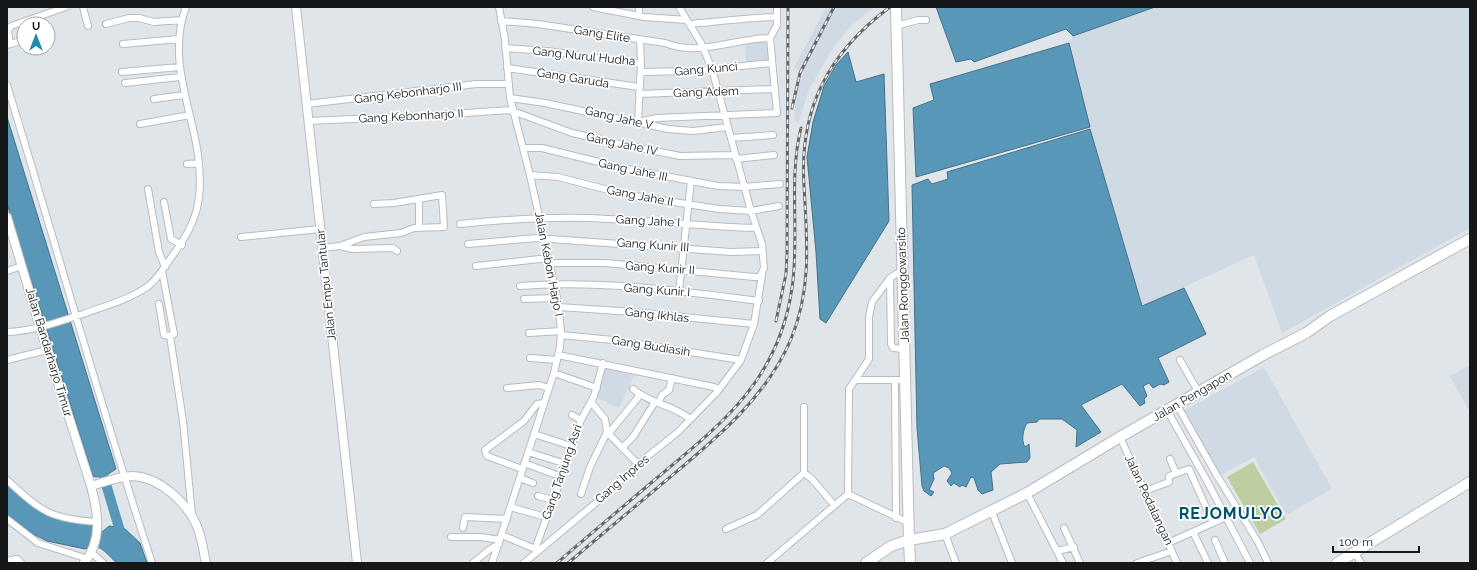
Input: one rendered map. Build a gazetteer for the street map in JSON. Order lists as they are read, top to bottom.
{
  "streets": {
    "main road": ["Jalan Ronggowarsito", "Jalan Pengapon"],
    "street": [
      "Gang Elite",
      "Gang Nurul Hudha",
      "Gang Kunci",
      "Gang Garuda",
      "Gang Adem",
      "Gang Kebonharjo III",
      "Gang Kebonharjo II",
      "Gang Jahe V",
      "Gang Jahe IV",
      "Gang Jahe III",
      "Gang Jahe II",
      "Gang Jahe I",
      "Gang Kunir III",
      "Jalan Kebon Harjo I",
      "Gang Kunir II",
      "Jalan Empu Tantular",
      "Gang Kunir I",
      "Gang Ikhlas",
      "Gang Budiasih",
      "Jalan Bandarharjo Timur",
      "Gang Tanjung Asri",
      "Gang Inpres",
      "Jalan Pedalangan"
    ]
  },
  "crossings": [
    ["Gang Elite", "Gang Nurul Hudha"],
    ["Gang Elite", "Jalan Kebon Harjo I"],
    ["Gang Elite", "Gang Inpres"],
    ["Gang Nurul Hudha", "Jalan Kebon Harjo I"],
    ["Gang Kunci", "Gang Inpres"],
    ["Gang Garuda", "Gang Adem"],
    ["Gang Garuda", "Jalan Kebon Harjo I"],
    ["Gang Adem", "Gang Inpres"],
    ["Gang Kebonharjo III", "Jalan Kebon Harjo I"],
    ["Gang Kebonharjo III", "Jalan Empu Tantular"],
    ["Gang Kebonharjo II", "Gang Jahe IV"],
    ["Gang Kebonharjo II", "Jalan Kebon Harjo I"],
    ["Gang Kebonharjo II", "Jalan Empu Tantular"],
    ["Gang Jahe V", "Jalan Kebon Harjo I"],
    ["Gang Jahe V", "Gang Inpres"],
    ["Gang Jahe IV", "Jalan Kebon Harjo I"],
    ["Gang Jahe IV", "Gang Inpres"],
    ["Gang Jahe III", "Jalan Kebon Harjo I"],
    ["Gang Jahe III", "Gang Inpres"],
    ["Gang Jahe II", "Jalan Kebon Harjo I"],
    ["Gang Jahe II", "Gang Inpres"],
    ["Gang Jahe I", "Jalan Kebon Harjo I"],
    ["Gang Jahe I", "Gang Inpres"],
    ["Gang Kunir III", "Jalan Kebon Harjo I"],
    ["Gang Kunir III", "Gang Inpres"],
    ["Jalan Kebon Harjo I", "Gang Kunir II"],
    ["Jalan Kebon Harjo I", "Gang Kunir I"],
    ["Jalan Kebon Harjo I", "Gang Ikhlas"],
    ["Jalan Kebon Harjo I", "Gang Budiasih"],
    ["Gang Kunir II", "Gang Inpres"],
    ["Jalan Ronggowarsito", "Jalan Pengapon"],
    ["Gang Kunir I", "Gang Inpres"],
    ["Gang Ikhlas", "Gang Inpres"],
    ["Gang Budiasih", "Gang Inpres"],
    ["Jalan Pengapon", "Jalan Pedalangan"],
    ["Gang Tanjung Asri", "Gang Inpres"]
  ],
  "districts": ["REJOMULYO"],
  "scale_bar": "100 m",
  "north": "top"
}
